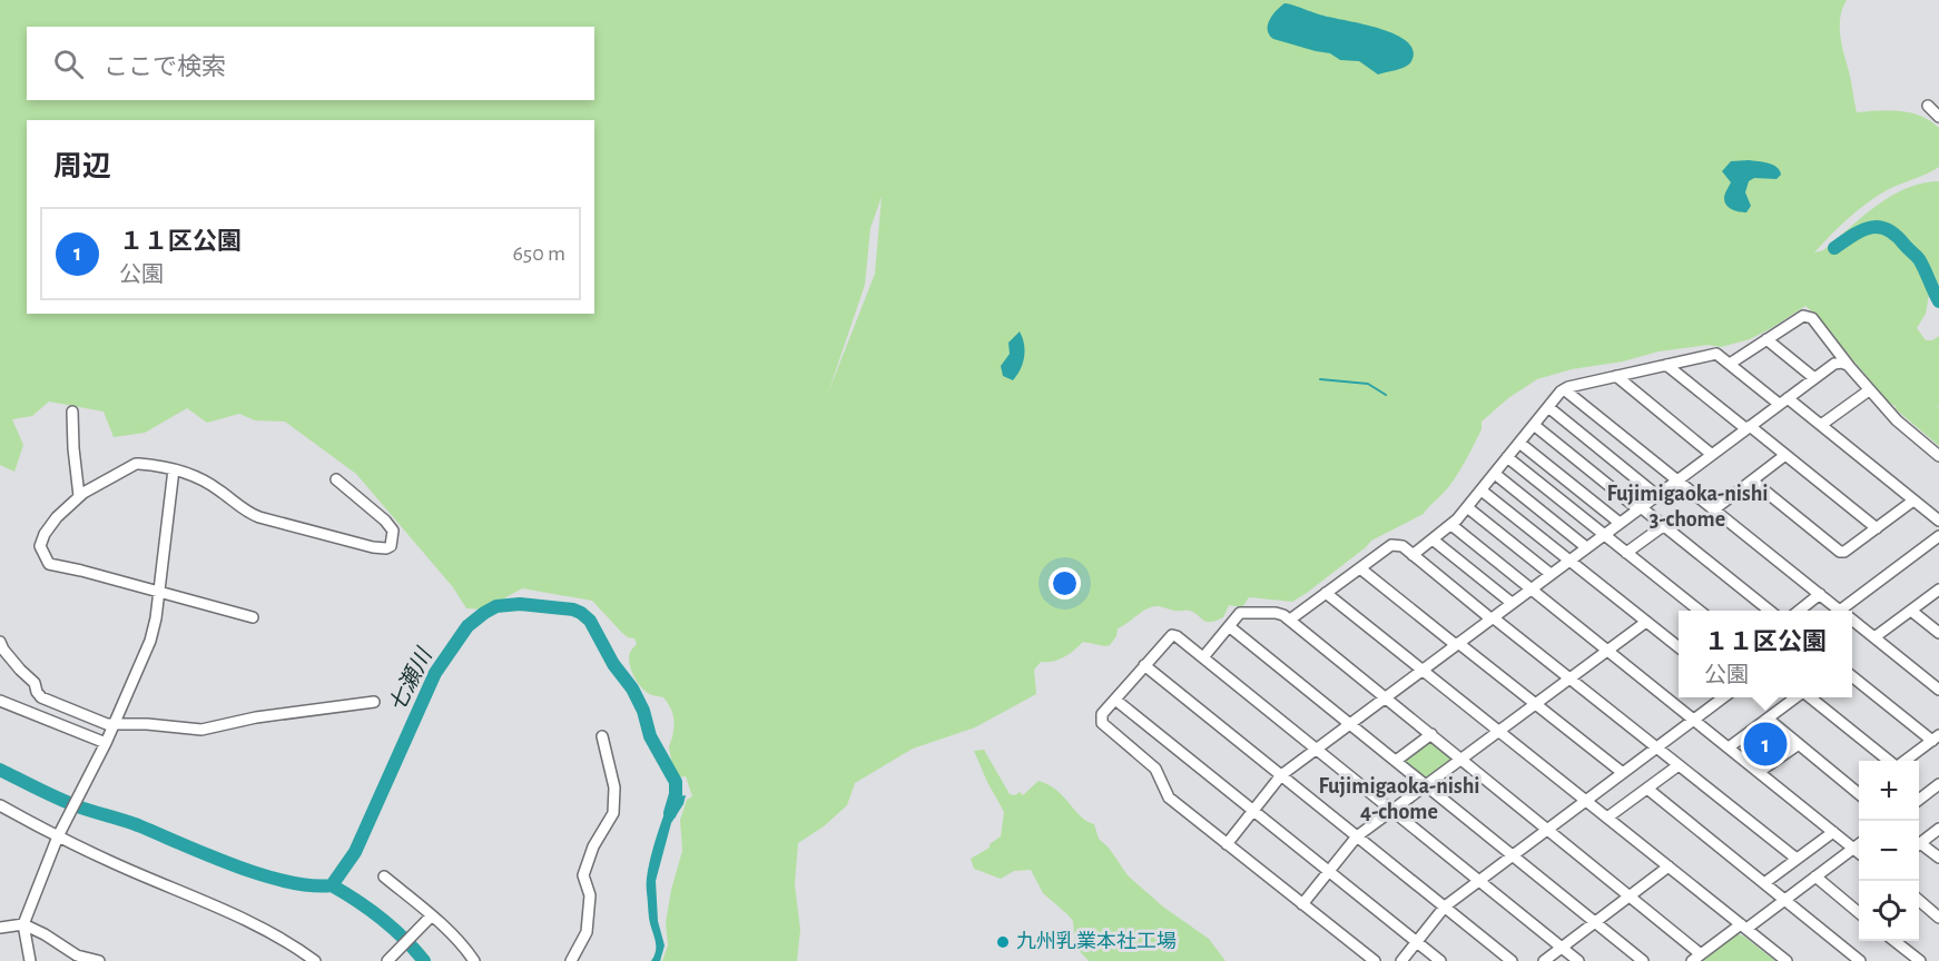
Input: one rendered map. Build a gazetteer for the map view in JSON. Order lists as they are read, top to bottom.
{
  "districts": ["Fujimigaoka-nishi 3-chome", "Fujimigaoka-nishi 4-chome"],
  "water": ["七瀬川"],
  "places": ["九州乳業本社工場"],
  "page": {
    "search": "ここで検索",
    "heading": "周辺",
    "list": [
      {
        "mark": "1",
        "name": "１１区公園",
        "note": "公園",
        "value": "650 m"
      }
    ],
    "popup": ["１１区公園", "公園"],
    "pins": "1",
    "map_buttons": ["+", "−"]
  }
}
